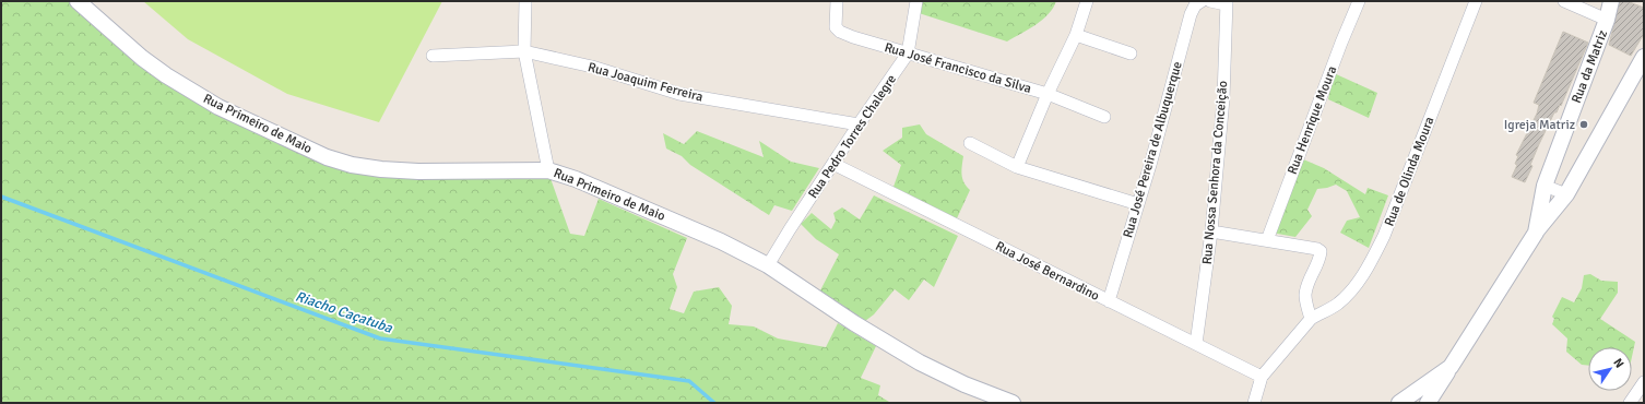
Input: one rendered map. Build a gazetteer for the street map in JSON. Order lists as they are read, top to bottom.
{
  "streets": {
    "street": [
      "Rua da Matriz",
      "Rua José Francisco da Silva",
      "Rua Joaquim Ferreira",
      "Rua Henrique Moura",
      "Rua Primeiro de Maio",
      "Rua Pedro Torres Chalegre",
      "Rua José Pereira de Albuquerque",
      "Rua de Olinda Moura",
      "Rua Nossa Senhora da Conceição",
      "Rua José Bernardino"
    ]
  },
  "crossings": [
    ["Rua José Francisco da Silva", "Rua Pedro Torres Chalegre"],
    ["Rua Joaquim Ferreira", "Rua Pedro Torres Chalegre"],
    ["Rua Primeiro de Maio", "Rua Pedro Torres Chalegre"],
    ["Rua Pedro Torres Chalegre", "Rua José Bernardino"],
    ["Rua José Pereira de Albuquerque", "Rua José Bernardino"],
    ["Rua Nossa Senhora da Conceição", "Rua José Bernardino"]
  ],
  "water": ["Riacho Caçatuba"],
  "places": ["Igreja Matriz"],
  "north": "top right"
}
